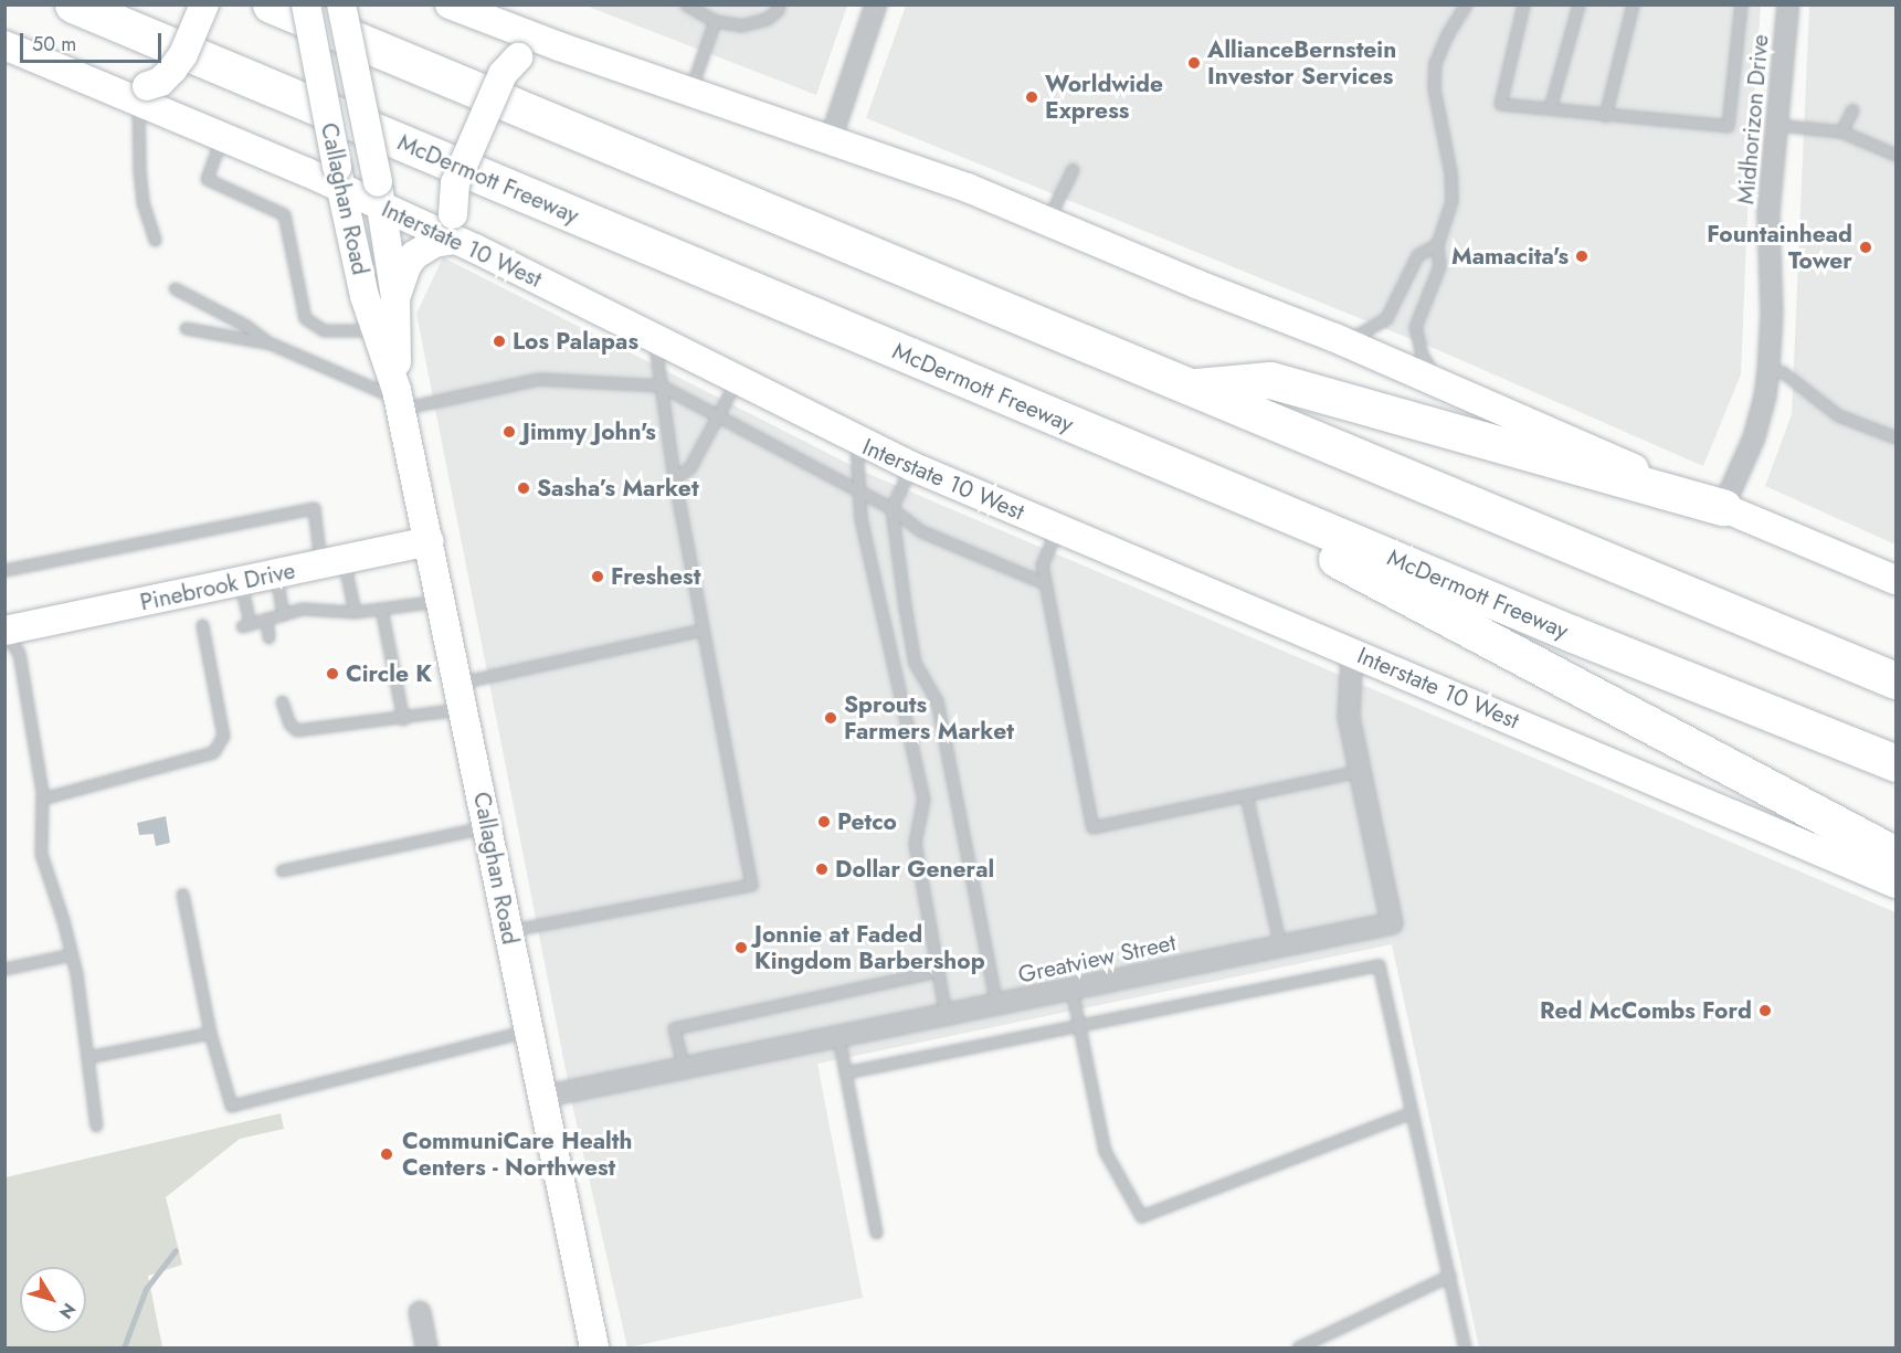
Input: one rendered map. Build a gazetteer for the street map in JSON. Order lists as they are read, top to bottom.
{
  "streets": {
    "highway": ["McDermott Freeway"],
    "main road": ["Callaghan Road", "Interstate 10 West", "Pinebrook Drive"],
    "street": ["Midhorizon Drive", "Greatview Street"]
  },
  "crossings": [
    ["Callaghan Road", "Interstate 10 West"],
    ["Callaghan Road", "Pinebrook Drive"],
    ["Callaghan Road", "Greatview Street"],
    ["Interstate 10 West", "Greatview Street"]
  ],
  "places": [
    "AllianceBernstein Investor Services",
    "Worldwide Express",
    "Fountainhead Tower",
    "Mamacita's",
    "Los Palapas",
    "Jimmy John's",
    "Sasha’s Market",
    "Freshest",
    "Circle K",
    "Sprouts Farmers Market",
    "Petco",
    "Dollar General",
    "Jonnie at Faded Kingdom Barbershop",
    "Red McCombs Ford",
    "CommuniCare Health Centers - Northwest"
  ],
  "scale_bar": "50 m",
  "north": "bottom right"
}
